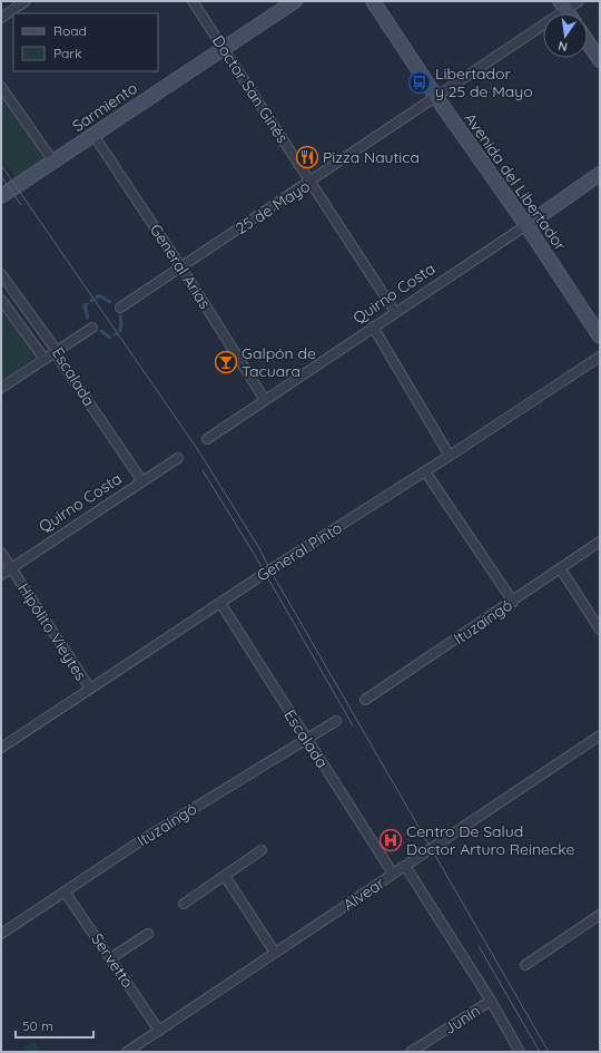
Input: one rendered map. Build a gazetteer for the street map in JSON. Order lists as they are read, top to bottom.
{
  "streets": {
    "main road": ["Sarmiento", "Avenida del Libertador", "Quirno Costa"],
    "street": [
      "Doctor San Ginés",
      "25 de Mayo",
      "General Arias",
      "Escalada",
      "General Pinto",
      "Ituzaingó",
      "Hipólito Vieytes",
      "Alvear",
      "Servetto",
      "Junín"
    ]
  },
  "crossings": [
    ["Doctor San Ginés", "Sarmiento"],
    ["Doctor San Ginés", "25 de Mayo"],
    ["Doctor San Ginés", "Quirno Costa"],
    ["Sarmiento", "General Arias"],
    ["Avenida del Libertador", "25 de Mayo"],
    ["Avenida del Libertador", "Quirno Costa"],
    ["25 de Mayo", "General Arias"],
    ["General Arias", "Quirno Costa"],
    ["Quirno Costa", "Escalada"],
    ["Quirno Costa", "Hipólito Vieytes"],
    ["Escalada", "General Pinto"],
    ["Escalada", "Ituzaingó"],
    ["Escalada", "Alvear"],
    ["General Pinto", "Hipólito Vieytes"],
    ["Ituzaingó", "Servetto"],
    ["Alvear", "Servetto"]
  ],
  "places": {
    "bus stop": ["Libertador y 25 de Mayo"],
    "restaurant": ["Pizza Nautica"],
    "bar": ["Galpón de Tacuara"],
    "hospital": ["Centro De Salud Doctor Arturo Reinecke"]
  },
  "legend": ["Road", "Park"],
  "scale_bar": "50 m",
  "north": "bottom"
}
